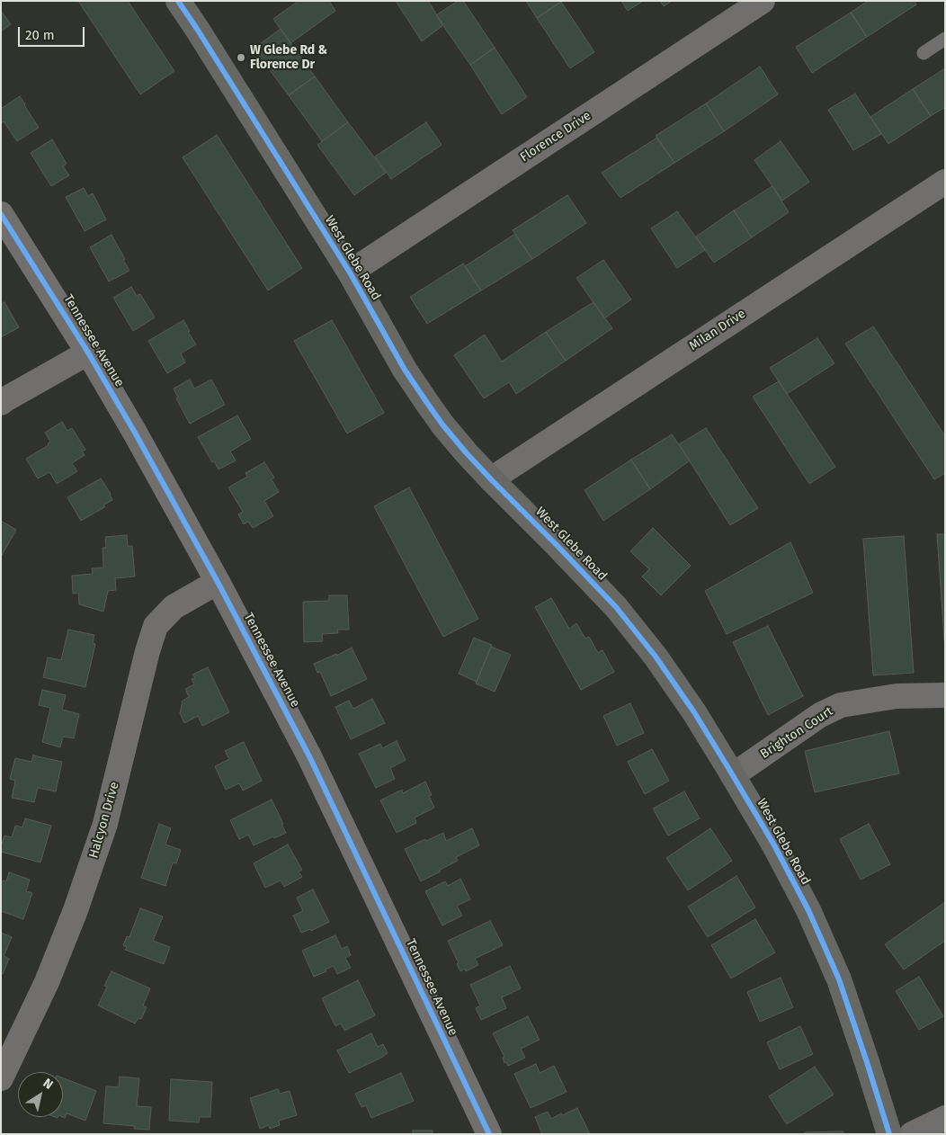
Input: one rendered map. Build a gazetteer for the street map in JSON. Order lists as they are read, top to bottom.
{
  "streets": {
    "main road": ["West Glebe Road"],
    "street": [
      "Florence Drive",
      "Milan Drive",
      "Tennessee Avenue",
      "Brighton Court",
      "Halcyon Drive"
    ]
  },
  "crossings": [
    ["Florence Drive", "West Glebe Road"],
    ["West Glebe Road", "Milan Drive"],
    ["West Glebe Road", "Brighton Court"],
    ["Tennessee Avenue", "Halcyon Drive"]
  ],
  "places": ["W Glebe Rd & Florence Dr"],
  "scale_bar": "20 m",
  "north": "top right"
}
